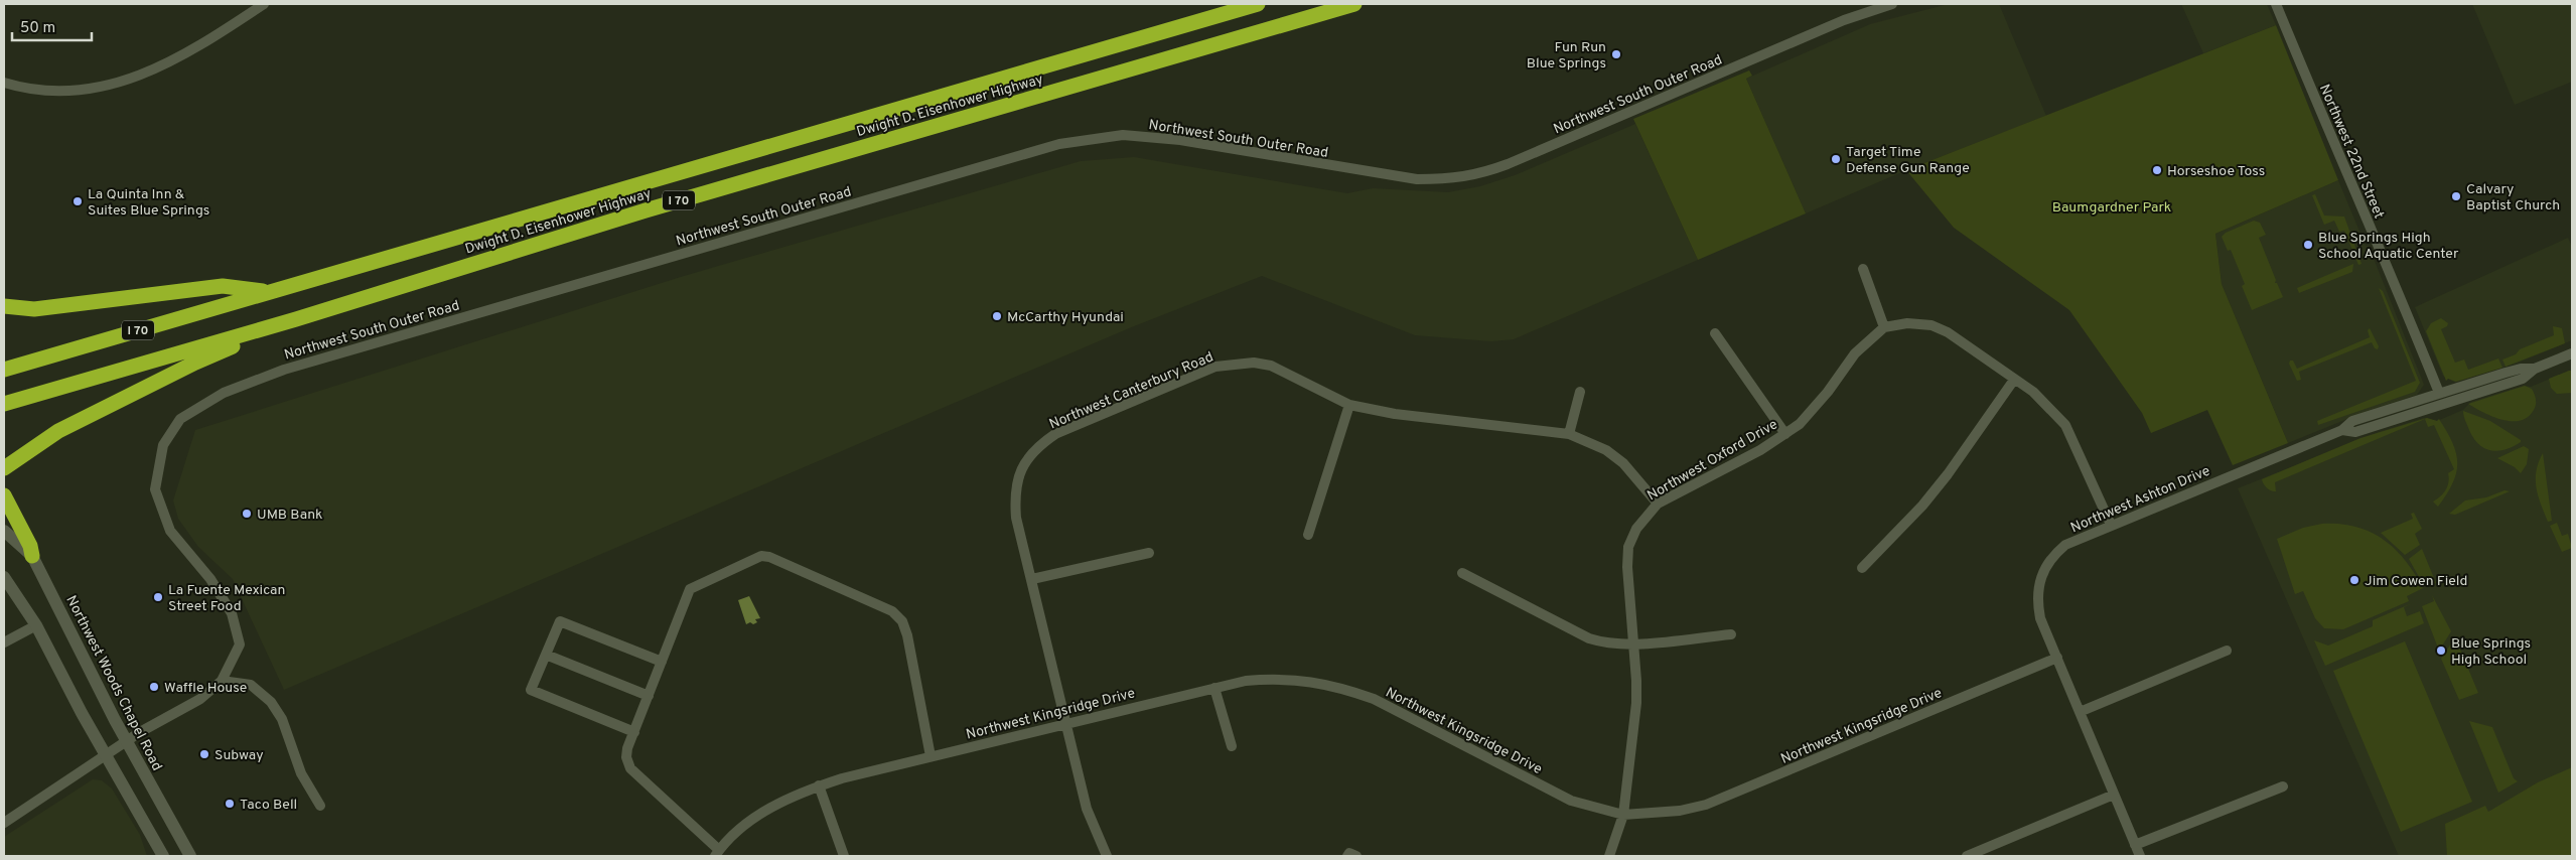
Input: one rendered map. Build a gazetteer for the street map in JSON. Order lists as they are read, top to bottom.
{
  "streets": {
    "highway": ["Dwight D. Eisenhower Highway", "I 70"],
    "main road": ["Northwest Woods Chapel Road"],
    "street": [
      "Northwest South Outer Road",
      "Northwest 22nd Street",
      "Northwest Canterbury Road",
      "Northwest Oxford Drive",
      "Northwest Ashton Drive",
      "Northwest Kingsridge Drive"
    ]
  },
  "crossings": [
    ["Northwest South Outer Road", "Northwest Woods Chapel Road"],
    ["Northwest 22nd Street", "Northwest Ashton Drive"],
    ["Northwest Canterbury Road", "Northwest Oxford Drive"],
    ["Northwest Canterbury Road", "Northwest Kingsridge Drive"],
    ["Northwest Oxford Drive", "Northwest Kingsridge Drive"],
    ["Northwest Ashton Drive", "Northwest Kingsridge Drive"]
  ],
  "parks": ["Baumgardner Park"],
  "places": [
    "Fun Run Blue Springs",
    "Target Time Defense Gun Range",
    "Horseshoe Toss",
    "Calvary Baptist Church",
    "La Quinta Inn & Suites Blue Springs",
    "Blue Springs High School Aquatic Center",
    "McCarthy Hyundai",
    "UMB Bank",
    "Jim Cowen Field",
    "La Fuente Mexican Street Food",
    "Blue Springs High School",
    "Waffle House",
    "Subway",
    "Taco Bell"
  ],
  "scale_bar": "50 m"
}
